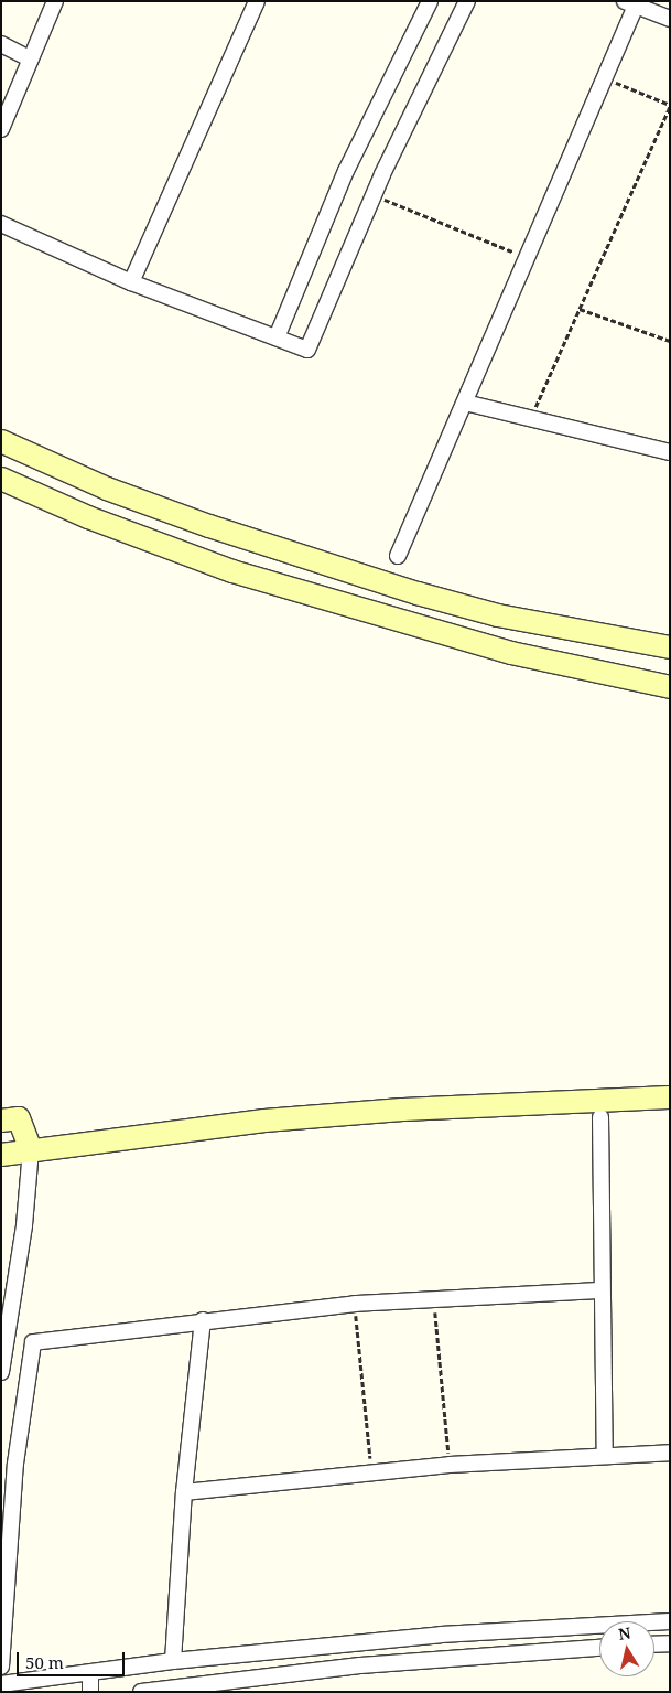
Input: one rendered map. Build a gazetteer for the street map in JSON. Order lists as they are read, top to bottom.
{
  "scale_bar": "50 m",
  "north": "top"
}
